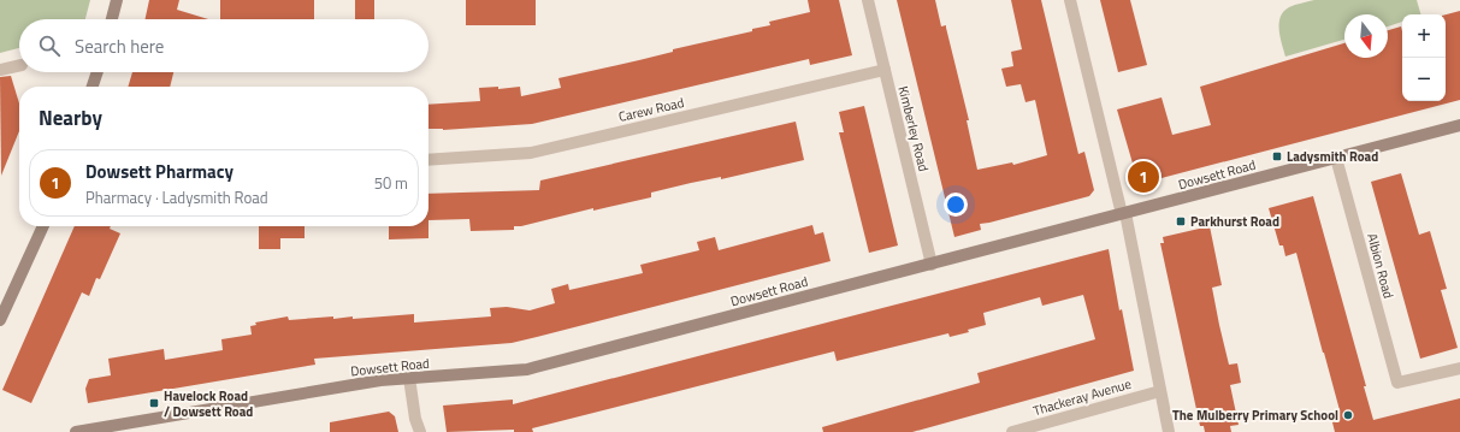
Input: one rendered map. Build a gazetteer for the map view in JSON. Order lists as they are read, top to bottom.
{
  "streets": {
    "street": [
      "Carew Road",
      "Kimberley Road",
      "Dowsett Road",
      "Albion Road",
      "Thackeray Avenue"
    ]
  },
  "crossings": [
    ["Carew Road", "Kimberley Road"],
    ["Kimberley Road", "Dowsett Road"],
    ["Dowsett Road", "Albion Road"]
  ],
  "places": {
    "transit": ["Ladysmith Road", "Parkhurst Road", "Havelock Road / Dowsett Road"],
    "other": ["The Mulberry Primary School"]
  },
  "north": "bottom",
  "page": {
    "map_buttons": ["+", "−"],
    "search": "Search here",
    "heading": "Nearby",
    "list": [
      {
        "mark": "1",
        "name": "Dowsett Pharmacy",
        "note": "Pharmacy · Ladysmith Road",
        "value": "50 m"
      }
    ],
    "pins": "1"
  }
}
